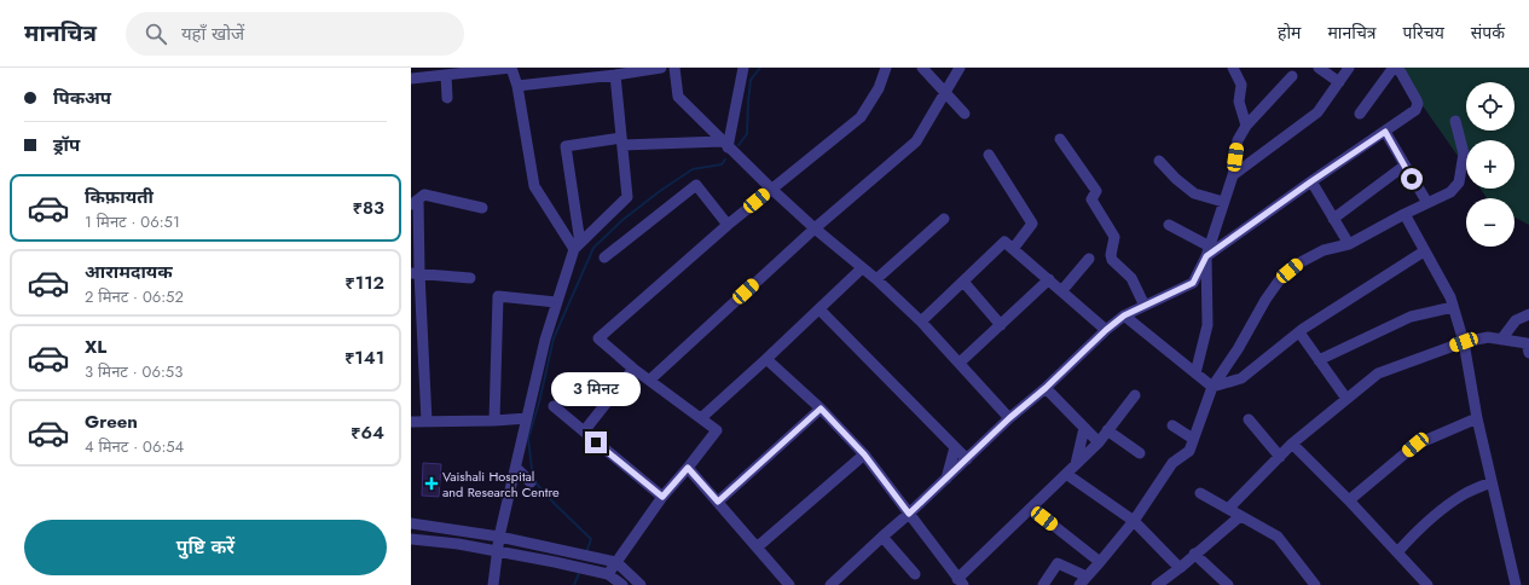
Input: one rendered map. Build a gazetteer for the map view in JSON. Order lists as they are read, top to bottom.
{
  "places": {
    "health": ["Vaishali Hospital and Research Centre"]
  },
  "page": {
    "header": "मानचित्र",
    "search": "यहाँ खोजें",
    "nav": [
      "होम",
      "मानचित्र",
      "परिचय",
      "संपर्क"
    ],
    "banner": ["पिकअप", "ड्रॉप"],
    "map_buttons": ["+", "−"],
    "list": [
      {
        "name": "किफ़ायती",
        "note": "1 मिनट · 06:51",
        "value": "₹83"
      },
      {
        "name": "आरामदायक",
        "note": "2 मिनट · 06:52",
        "value": "₹112"
      },
      {
        "name": "XL",
        "note": "3 मिनट · 06:53",
        "value": "₹141"
      },
      {
        "name": "Green",
        "note": "4 मिनट · 06:54",
        "value": "₹64"
      }
    ],
    "bubble": "3 मिनट",
    "buttons": "पुष्टि करें"
  }
}
